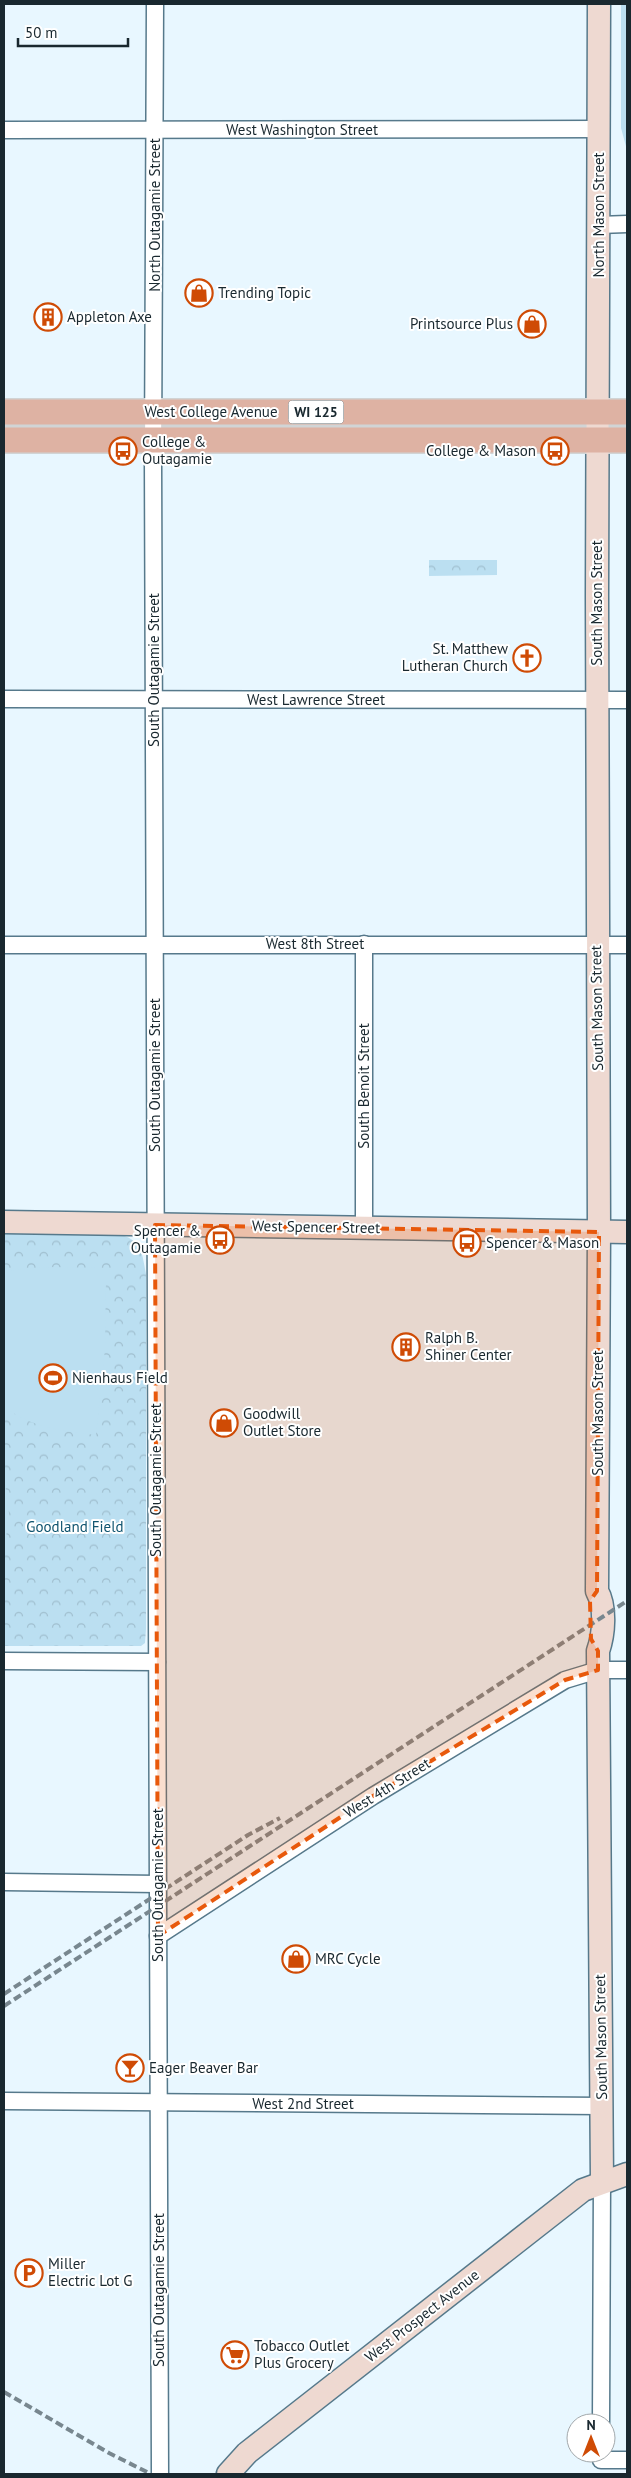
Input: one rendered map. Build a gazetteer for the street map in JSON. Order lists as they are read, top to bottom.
{
  "streets": {
    "main road": [
      "North Mason Street",
      "West College Avenue",
      "WI 125",
      "South Mason Street",
      "West Spencer Street",
      "West Prospect Avenue"
    ],
    "street": [
      "West Washington Street",
      "North Outagamie Street",
      "South Outagamie Street",
      "West Lawrence Street",
      "West 8th Street",
      "South Benoit Street",
      "West 4th Street",
      "West 2nd Street"
    ]
  },
  "crossings": [
    ["West Washington Street", "North Outagamie Street"],
    ["West Washington Street", "North Mason Street"],
    ["North Outagamie Street", "West College Avenue"],
    ["North Outagamie Street", "South Outagamie Street"],
    ["North Mason Street", "West College Avenue"],
    ["North Mason Street", "South Mason Street"],
    ["West College Avenue", "South Mason Street"],
    ["West College Avenue", "South Outagamie Street"],
    ["South Mason Street", "West Lawrence Street"],
    ["South Mason Street", "West 8th Street"],
    ["South Mason Street", "West Spencer Street"],
    ["South Mason Street", "West 4th Street"],
    ["South Mason Street", "West 2nd Street"],
    ["South Mason Street", "West Prospect Avenue"],
    ["South Outagamie Street", "West Lawrence Street"],
    ["South Outagamie Street", "West 8th Street"],
    ["South Outagamie Street", "West Spencer Street"],
    ["South Outagamie Street", "West 4th Street"],
    ["South Outagamie Street", "West 2nd Street"],
    ["West 8th Street", "South Benoit Street"],
    ["South Benoit Street", "West Spencer Street"]
  ],
  "parks": ["Goodland Field"],
  "places": {
    "shop": [
      "Trending Topic",
      "Printsource Plus",
      "Goodwill Outlet Store",
      "MRC Cycle"
    ],
    "building": ["Appleton Axe", "Ralph B. Shiner Center"],
    "bus stop": [
      "College & Outagamie",
      "College & Mason",
      "Spencer & Outagamie",
      "Spencer & Mason"
    ],
    "church": ["St. Matthew Lutheran Church"],
    "sports": ["Nienhaus Field"],
    "bar": ["Eager Beaver Bar"],
    "parking": ["Miller Electric Lot G"],
    "supermarket": ["Tobacco Outlet Plus Grocery"]
  },
  "scale_bar": "50 m",
  "north": "top"
}
